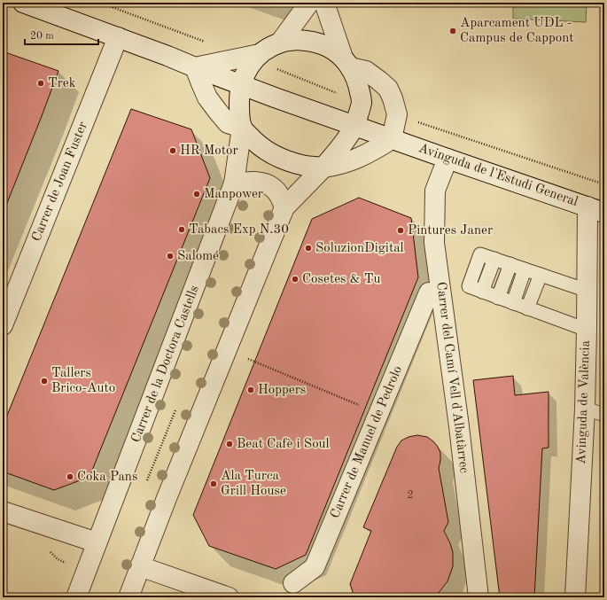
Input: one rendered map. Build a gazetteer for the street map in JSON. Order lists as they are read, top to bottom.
{
  "streets": {
    "street": [
      "Avinguda de l'Estudi General",
      "Carrer de Joan Fuster",
      "Carrer de la Doctora Castells",
      "Carrer del Camí Vell d'Albatàrrec",
      "Avinguda de València",
      "Carrer de Manuel de Pedrolo"
    ]
  },
  "crossings": [
    ["Avinguda de l'Estudi General", "Carrer de Joan Fuster"],
    ["Avinguda de l'Estudi General", "Carrer de la Doctora Castells"],
    ["Avinguda de l'Estudi General", "Carrer del Camí Vell d'Albatàrrec"],
    ["Avinguda de l'Estudi General", "Avinguda de València"]
  ],
  "places": [
    "Aparcament UDL - Campus de Cappont",
    "Trek",
    "HR Motor",
    "Manpower",
    "Tabacs Exp N.30",
    "Pintures Janer",
    "SoluzionDigital",
    "Salomé",
    "Cosetes & Tu",
    "Tallers Brico-Auto",
    "Hoppers",
    "Beat Cafè i Soul",
    "Coka Pans",
    "Ala Turca Grill House"
  ],
  "house_numbers": ["2"],
  "scale_bar": "20 m"
}
